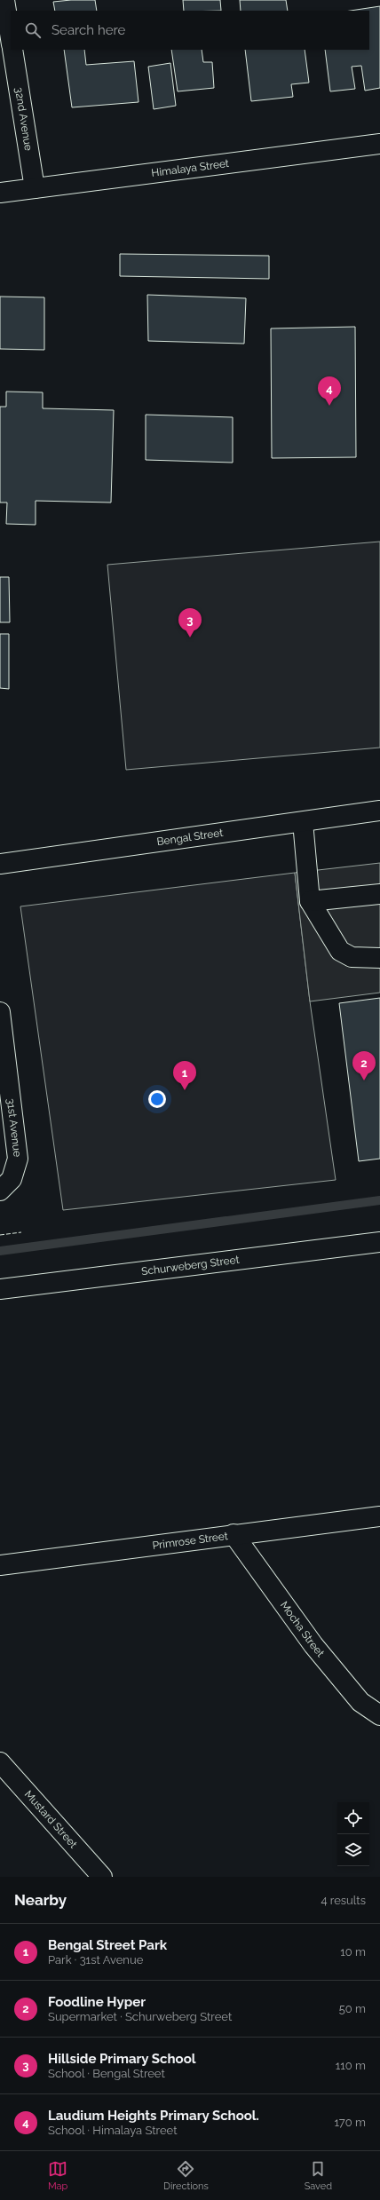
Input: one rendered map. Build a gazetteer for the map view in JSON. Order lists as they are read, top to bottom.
{
  "streets": {
    "street": [
      "32nd Avenue",
      "Himalaya Street",
      "Bengal Street",
      "31st Avenue",
      "Schurweberg Street",
      "Primrose Street",
      "Mocha Street",
      "Mustard Street"
    ]
  },
  "crossings": [
    ["32nd Avenue", "Himalaya Street"],
    ["Primrose Street", "Mocha Street"]
  ],
  "page": {
    "search": "Search here",
    "pins": [
      "4",
      "3",
      "2",
      "1"
    ],
    "heading": ["Nearby", "4 results"],
    "list": [
      {
        "mark": "1",
        "name": "Bengal Street Park",
        "note": "Park · 31st Avenue",
        "value": "10 m"
      },
      {
        "mark": "2",
        "name": "Foodline Hyper",
        "note": "Supermarket · Schurweberg Street",
        "value": "50 m"
      },
      {
        "mark": "3",
        "name": "Hillside Primary School",
        "note": "School · Bengal Street",
        "value": "110 m"
      },
      {
        "mark": "4",
        "name": "Laudium Heights Primary School.",
        "note": "School · Himalaya Street",
        "value": "170 m"
      }
    ],
    "nav": ["Map", "Directions", "Saved"]
  }
}
